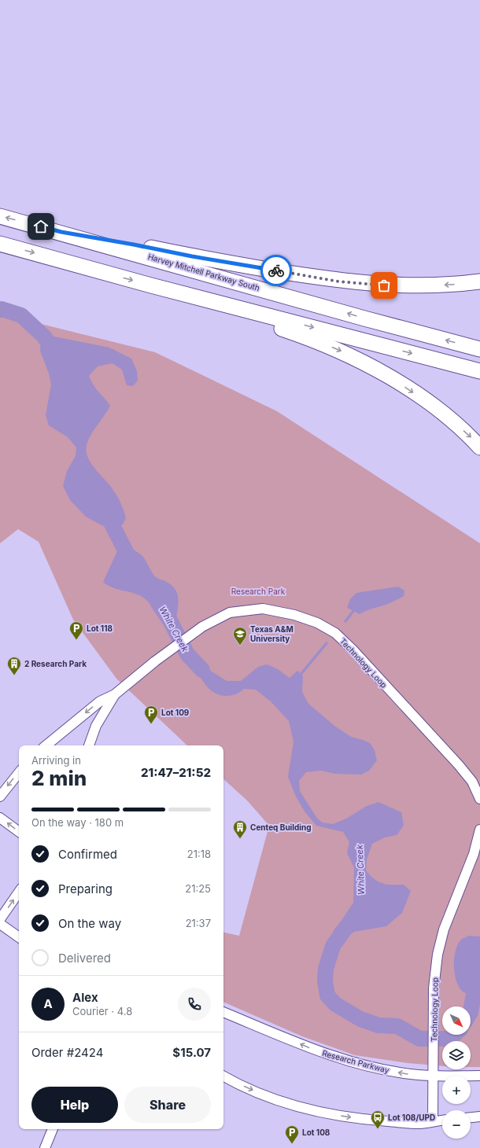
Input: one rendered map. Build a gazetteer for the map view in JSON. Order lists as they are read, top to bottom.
{
  "streets": {
    "highway": ["Harvey Mitchell Parkway South"],
    "street": ["Technology Loop", "Research Parkway"]
  },
  "crossings": [
    ["Technology Loop", "Research Parkway"]
  ],
  "water": ["White Creek"],
  "parks": ["Research Park"],
  "places": {
    "parking": ["Lot 118", "Lot 109", "Lot 108"],
    "school or university": ["Texas A&M University"],
    "building": ["2 Research Park", "Centeq Building"],
    "bus stop": ["Lot 108/UPD"]
  },
  "north": "bottom right",
  "page": {
    "heading": ["2 min", "Arriving in", "21:47–21:52"],
    "panel": [
      "Alex",
      "Courier · 4.8",
      "Order #2424",
      "$15.07"
    ],
    "bar": "On the way · 180 m",
    "list": [
      ["Confirmed", "21:18"],
      ["Preparing", "21:25"],
      ["On the way", "21:37"],
      "Delivered"
    ],
    "round": "A",
    "map_buttons": ["+", "−"],
    "buttons": ["Help", "Share"]
  }
}
